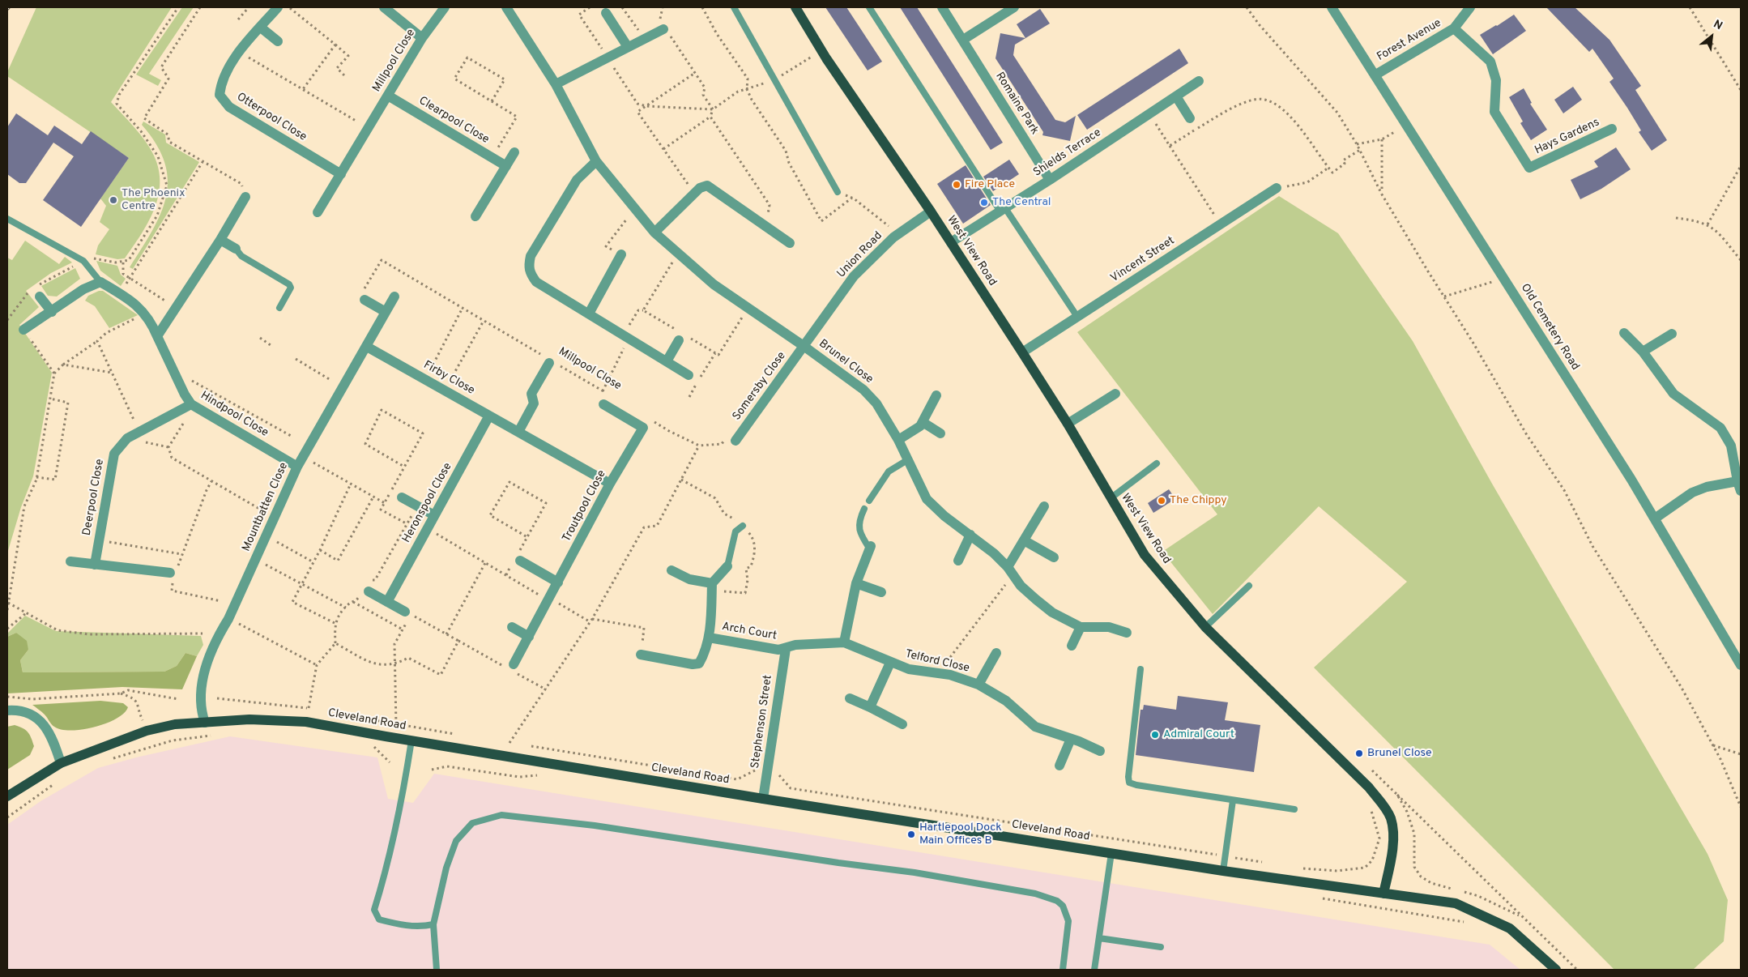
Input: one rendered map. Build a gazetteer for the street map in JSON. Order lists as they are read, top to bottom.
{
  "streets": {
    "main road": ["West View Road", "Cleveland Road"],
    "street": [
      "Forest Avenue",
      "Millpool Close",
      "Romaine Park",
      "Otterpool Close",
      "Clearpool Close",
      "Hays Gardens",
      "Shields Terrace",
      "Union Road",
      "Vincent Street",
      "Old Cemetery Road",
      "Brunel Close",
      "Firby Close",
      "Somersby Close",
      "Hindpool Close",
      "Deerpool Close",
      "Heronspool Close",
      "Troutpool Close",
      "Mountbatten Close",
      "Arch Court",
      "Telford Close",
      "Stephenson Street"
    ]
  },
  "crossings": [
    ["Forest Avenue", "Hays Gardens"],
    ["Forest Avenue", "Old Cemetery Road"],
    ["Millpool Close", "Otterpool Close"],
    ["Millpool Close", "Clearpool Close"],
    ["Romaine Park", "Shields Terrace"],
    ["Shields Terrace", "West View Road"],
    ["West View Road", "Union Road"],
    ["West View Road", "Vincent Street"],
    ["West View Road", "Cleveland Road"],
    ["Union Road", "Brunel Close"],
    ["Union Road", "Somersby Close"],
    ["Brunel Close", "Somersby Close"],
    ["Firby Close", "Heronspool Close"],
    ["Firby Close", "Troutpool Close"],
    ["Firby Close", "Mountbatten Close"],
    ["Hindpool Close", "Deerpool Close"],
    ["Hindpool Close", "Mountbatten Close"],
    ["Mountbatten Close", "Cleveland Road"],
    ["Arch Court", "Telford Close"],
    ["Arch Court", "Stephenson Street"],
    ["Telford Close", "Stephenson Street"],
    ["Cleveland Road", "Stephenson Street"]
  ],
  "places": [
    "Fire Place",
    "The Phoenix Centre",
    "The Central",
    "The Chippy",
    "Admiral Court",
    "Brunel Close",
    "Hartlepool Dock Main Offices B"
  ],
  "north": "top right"
}
